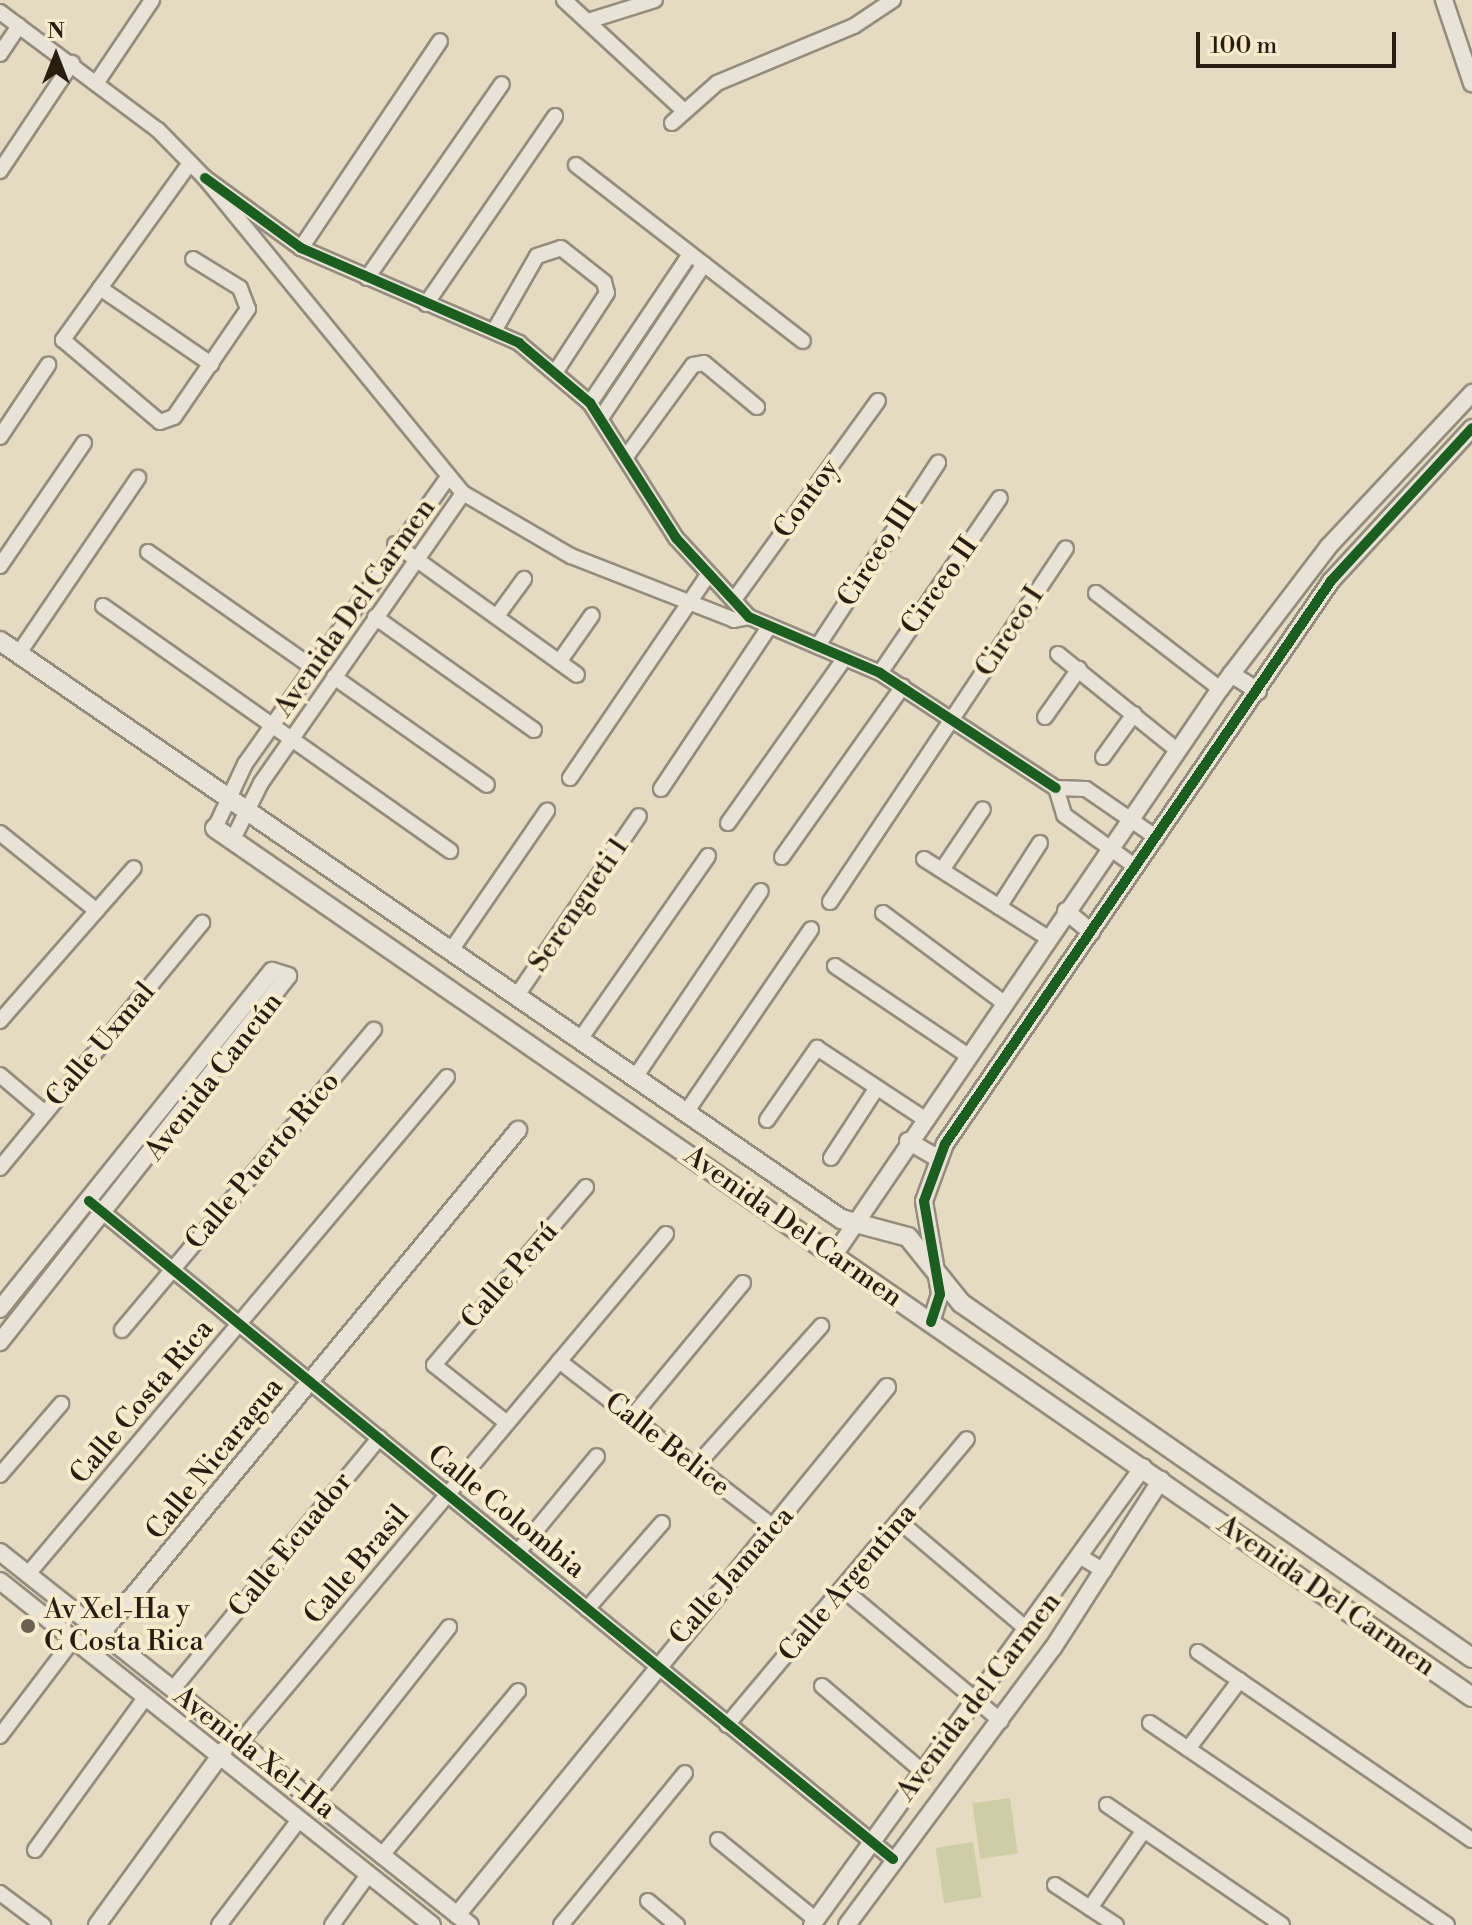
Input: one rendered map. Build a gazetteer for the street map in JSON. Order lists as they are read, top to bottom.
{
  "streets": {
    "main road": ["Avenida Del Carmen"],
    "street": [
      "Contoy",
      "Circeo III",
      "Circeo II",
      "Circeo I",
      "Serengueti 1",
      "Calle Uxmal",
      "Avenida Cancún",
      "Calle Puerto Rico",
      "Calle Perú",
      "Calle Costa Rica",
      "Calle Belice",
      "Calle Nicaragua",
      "Calle Colombia",
      "Calle Ecuador",
      "Calle Brasil",
      "Calle Jamaica",
      "Calle Argentina",
      "Avenida del Carmen",
      "Avenida Xel-Ha"
    ]
  },
  "crossings": [
    ["Avenida Del Carmen", "Serengueti 1"],
    ["Avenida Del Carmen", "Avenida del Carmen"],
    ["Avenida Cancún", "Calle Colombia"],
    ["Calle Puerto Rico", "Calle Colombia"],
    ["Calle Perú", "Calle Brasil"],
    ["Calle Costa Rica", "Calle Colombia"],
    ["Calle Costa Rica", "Avenida Xel-Ha"],
    ["Calle Belice", "Calle Brasil"],
    ["Calle Belice", "Calle Jamaica"],
    ["Calle Nicaragua", "Calle Colombia"],
    ["Calle Nicaragua", "Avenida Xel-Ha"],
    ["Calle Colombia", "Calle Ecuador"],
    ["Calle Colombia", "Calle Brasil"],
    ["Calle Colombia", "Calle Jamaica"],
    ["Calle Colombia", "Calle Argentina"],
    ["Calle Colombia", "Avenida del Carmen"],
    ["Calle Ecuador", "Avenida Xel-Ha"],
    ["Calle Brasil", "Avenida Xel-Ha"],
    ["Calle Jamaica", "Avenida Xel-Ha"]
  ],
  "places": ["Av Xel-Ha y C Costa Rica"],
  "scale_bar": "100 m",
  "north": "top"
}
